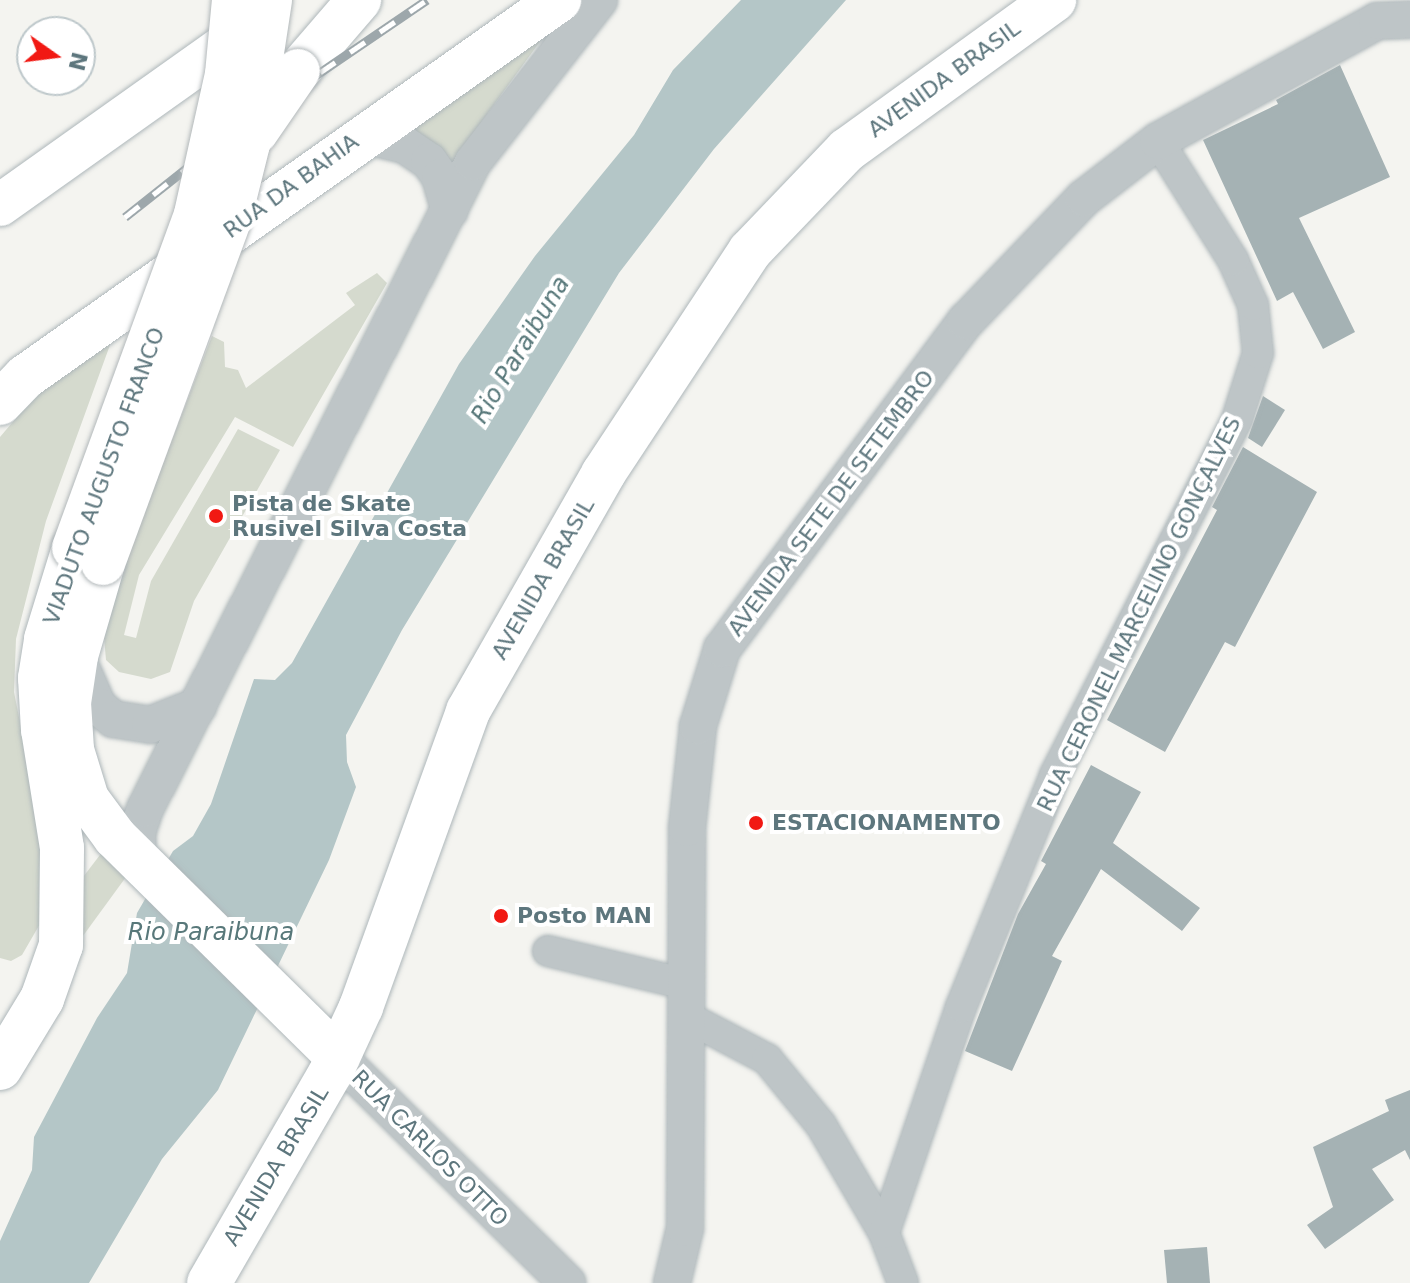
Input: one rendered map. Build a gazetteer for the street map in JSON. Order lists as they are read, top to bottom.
{
  "streets": {
    "main road": [
      "AVENIDA BRASIL",
      "RUA DA BAHIA",
      "VIADUTO AUGUSTO FRANCO",
      "RUA CARLOS OTTO"
    ],
    "street": ["AVENIDA SETE DE SETEMBRO", "RUA CERONEL MARCELINO GONÇALVES"]
  },
  "crossings": [
    ["AVENIDA BRASIL", "RUA CARLOS OTTO"],
    ["VIADUTO AUGUSTO FRANCO", "RUA CARLOS OTTO"],
    ["AVENIDA SETE DE SETEMBRO", "RUA CERONEL MARCELINO GONÇALVES"]
  ],
  "water": ["Rio Paraibuna"],
  "places": ["Pista de Skate Rusivel Silva Costa", "ESTACIONAMENTO", "Posto MAN"],
  "north": "right"
}
